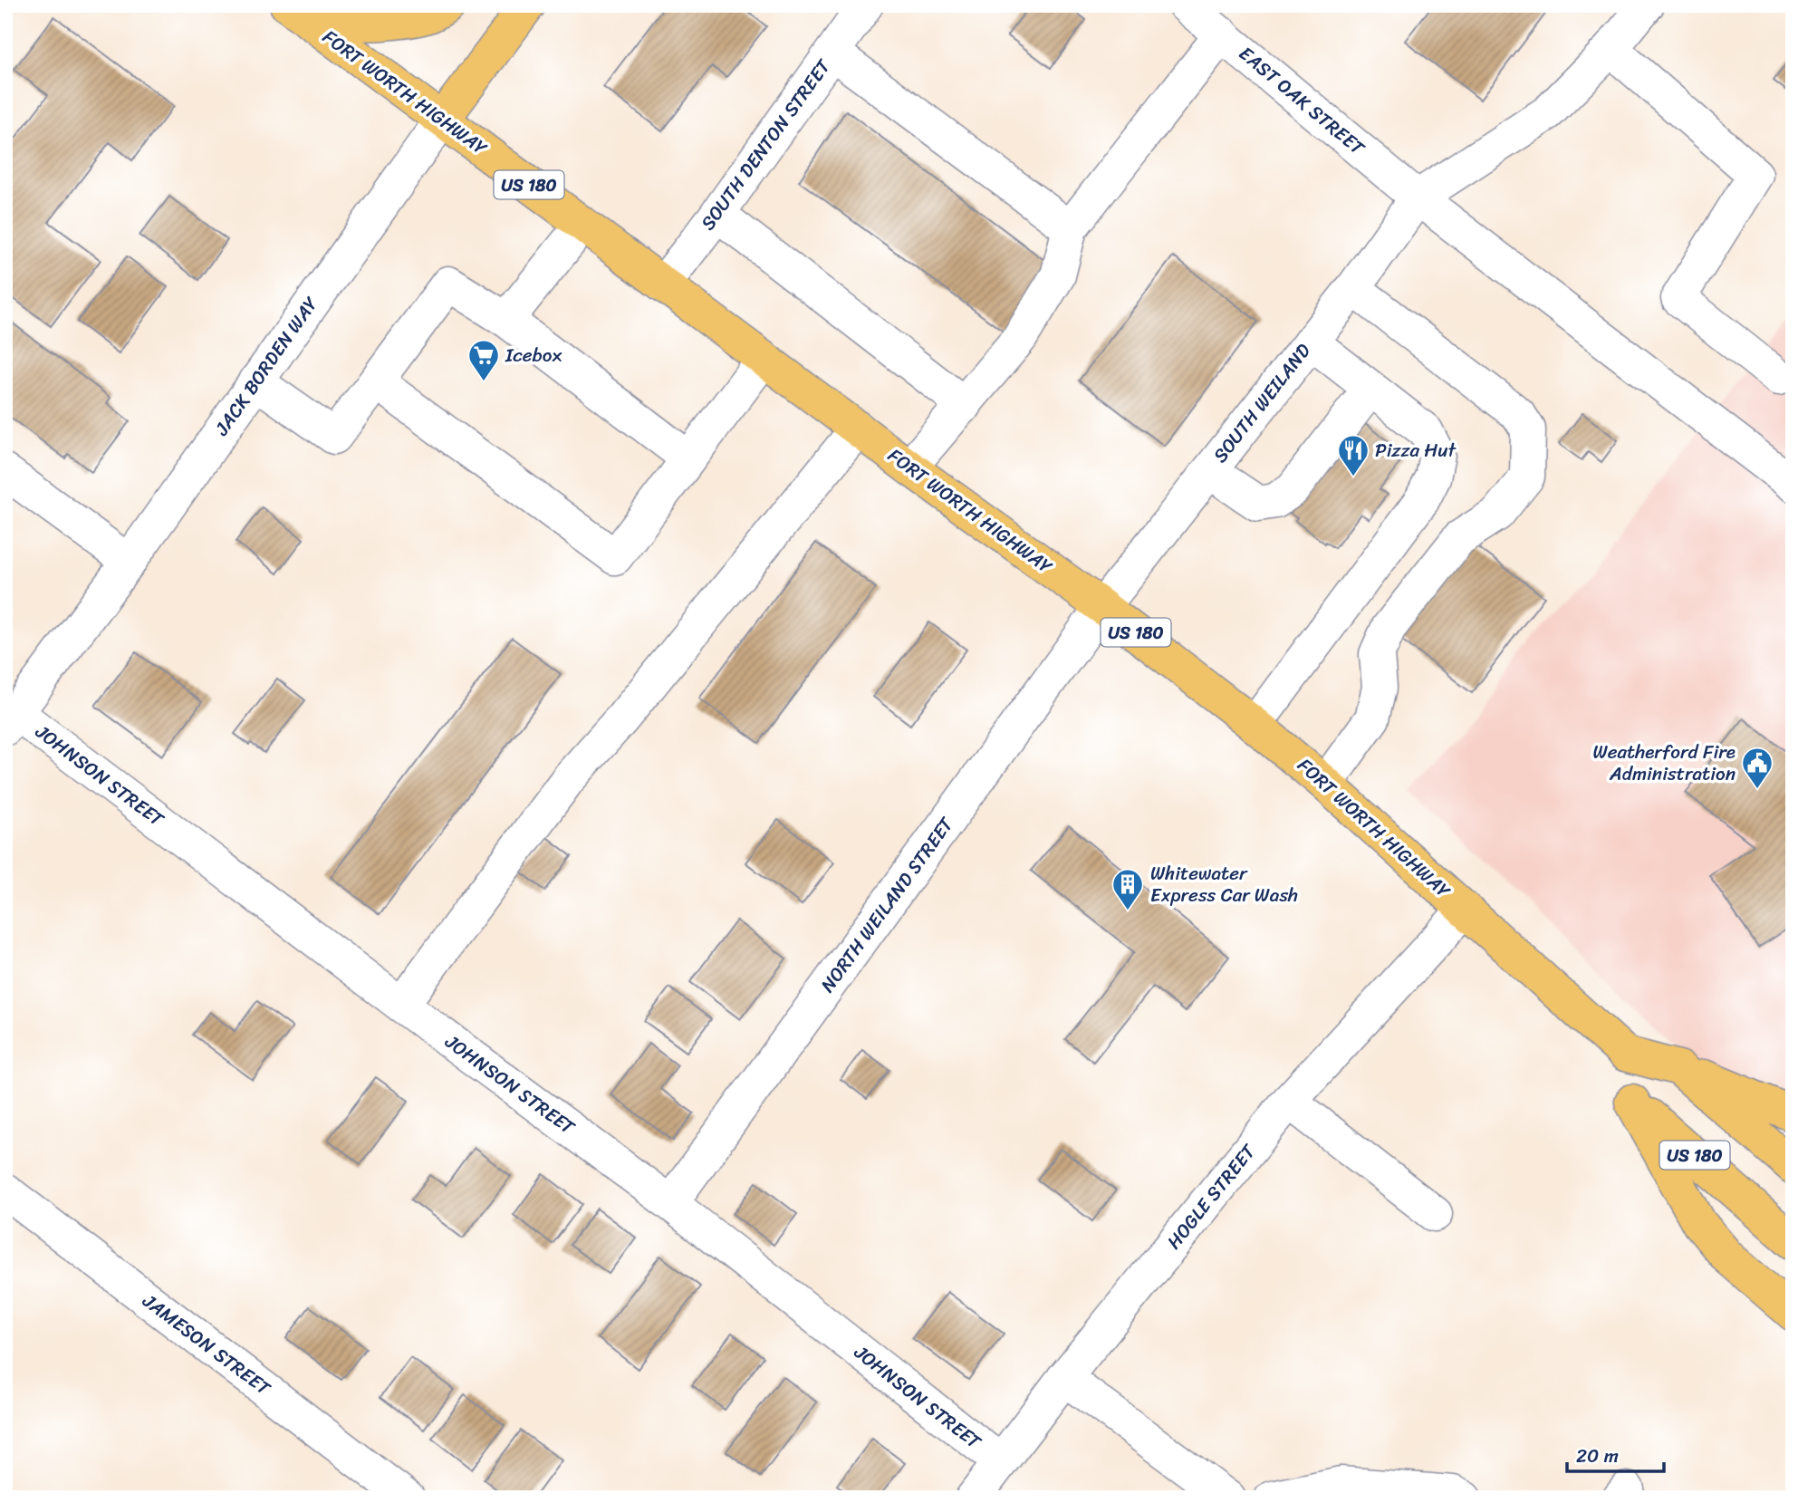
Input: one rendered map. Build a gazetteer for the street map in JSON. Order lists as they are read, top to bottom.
{
  "streets": {
    "main road": ["FORT WORTH HIGHWAY", "US 180", "JACK BORDEN WAY"],
    "street": [
      "EAST OAK STREET",
      "SOUTH DENTON STREET",
      "SOUTH WEILAND",
      "JOHNSON STREET",
      "NORTH WEILAND STREET",
      "HOGLE STREET",
      "JAMESON STREET"
    ]
  },
  "crossings": [
    ["FORT WORTH HIGHWAY", "SOUTH DENTON STREET"],
    ["FORT WORTH HIGHWAY", "JACK BORDEN WAY"],
    ["FORT WORTH HIGHWAY", "SOUTH WEILAND"],
    ["FORT WORTH HIGHWAY", "NORTH WEILAND STREET"],
    ["FORT WORTH HIGHWAY", "HOGLE STREET"],
    ["EAST OAK STREET", "SOUTH WEILAND"],
    ["JACK BORDEN WAY", "JOHNSON STREET"],
    ["SOUTH WEILAND", "NORTH WEILAND STREET"],
    ["JOHNSON STREET", "NORTH WEILAND STREET"],
    ["JOHNSON STREET", "HOGLE STREET"]
  ],
  "places": {
    "supermarket": ["Icebox"],
    "restaurant": ["Pizza Hut"],
    "public building": ["Weatherford Fire Administration"],
    "building": ["Whitewater Express Car Wash"]
  },
  "scale_bar": "20 m"
}
